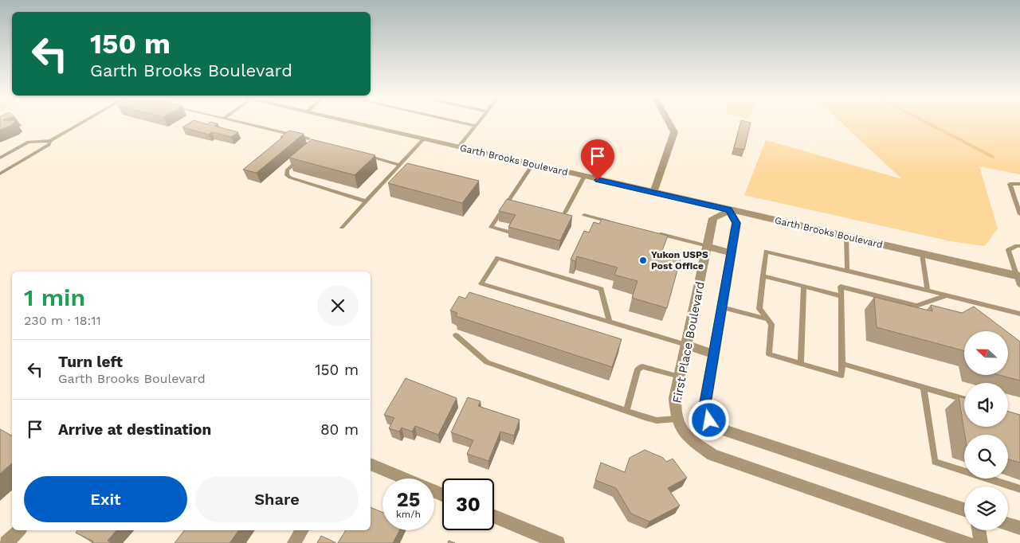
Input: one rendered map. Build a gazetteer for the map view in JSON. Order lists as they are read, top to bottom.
{
  "streets": {
    "street": ["Garth Brooks Boulevard", "First Place Boulevard"]
  },
  "crossings": [
    ["Garth Brooks Boulevard", "First Place Boulevard"]
  ],
  "places": ["Yukon USPS Post Office"],
  "north": "left",
  "page": {
    "turn": ["150 m", "Garth Brooks Boulevard"],
    "heading": ["1 min", "230 m · 18:11"],
    "list": [
      {
        "name": "Turn left",
        "note": "Garth Brooks Boulevard",
        "value": "150 m"
      },
      {
        "name": "Arrive at destination",
        "value": "80 m"
      }
    ],
    "buttons": ["Exit", "Share"],
    "speed": "25 km/h",
    "limit": "30"
  }
}
